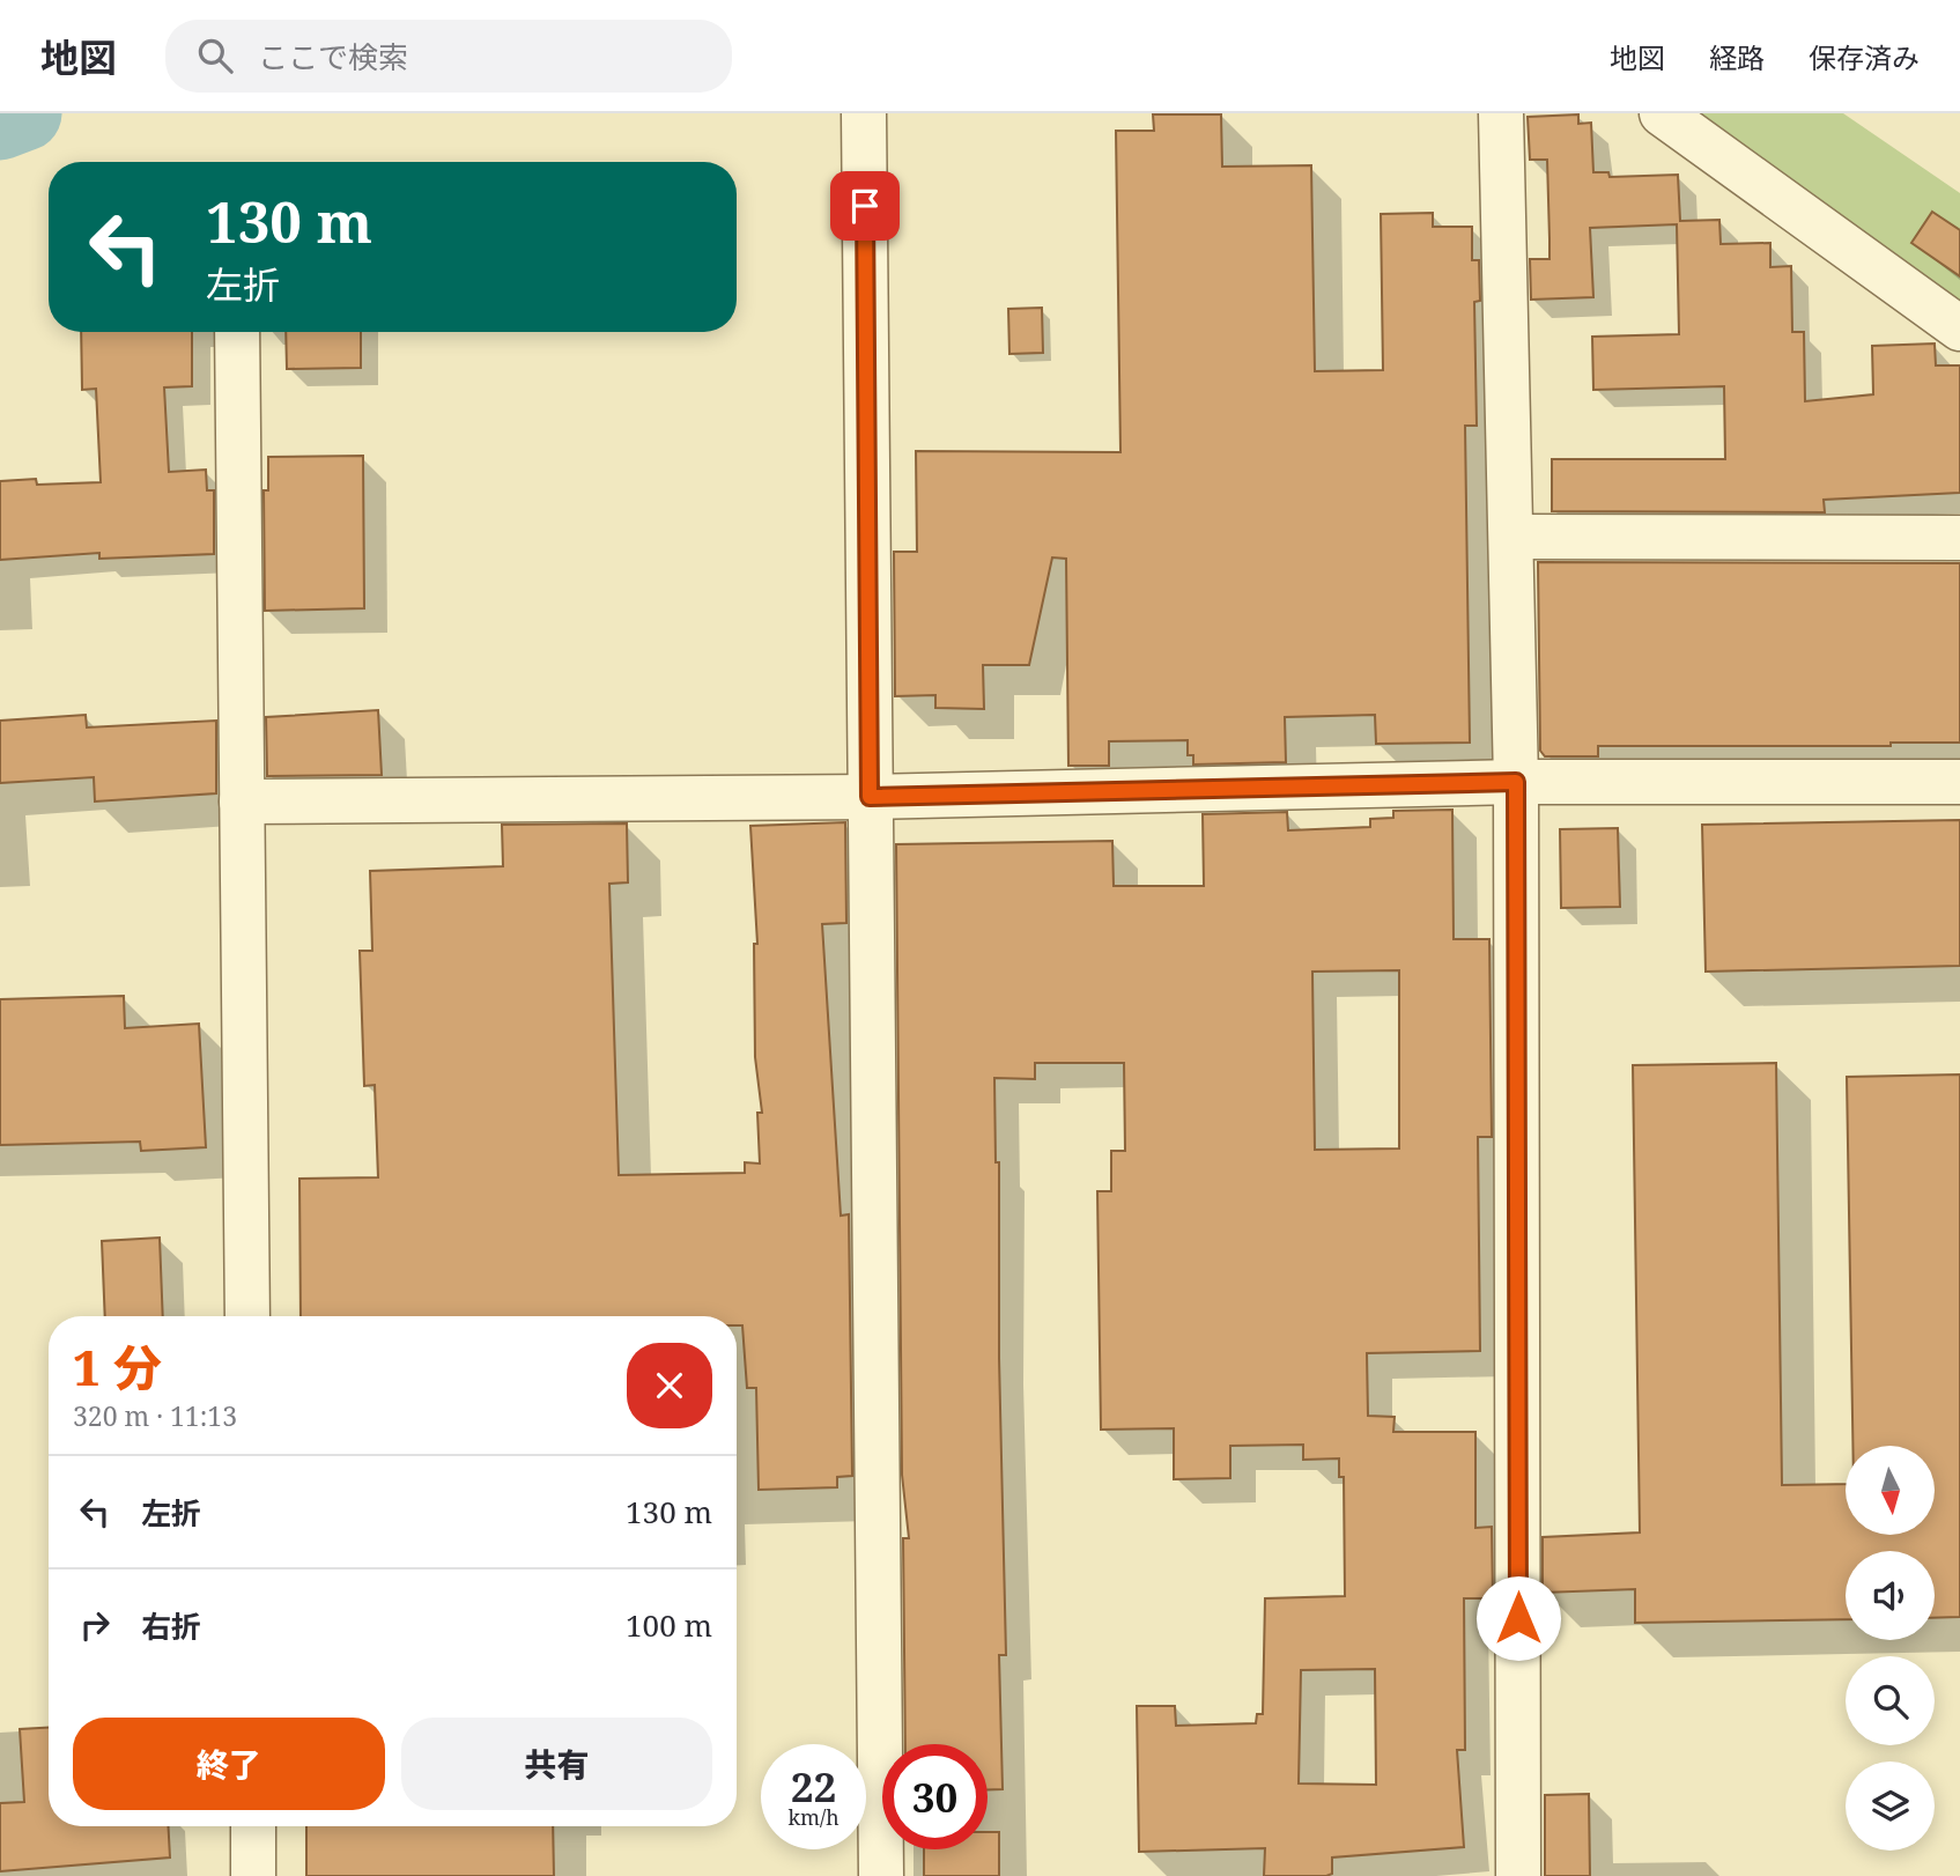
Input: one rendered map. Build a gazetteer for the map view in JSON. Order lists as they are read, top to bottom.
{
  "north": "bottom",
  "page": {
    "header": "地図",
    "search": "ここで検索",
    "nav": ["地図", "経路", "保存済み"],
    "turn": ["130 m", "左折"],
    "heading": ["1 分", "320 m · 11:13"],
    "list": [
      {
        "name": "左折",
        "value": "130 m"
      },
      {
        "name": "右折",
        "value": "100 m"
      }
    ],
    "buttons": ["終了", "共有"],
    "speed": "22 km/h",
    "limit": "30"
  }
}
